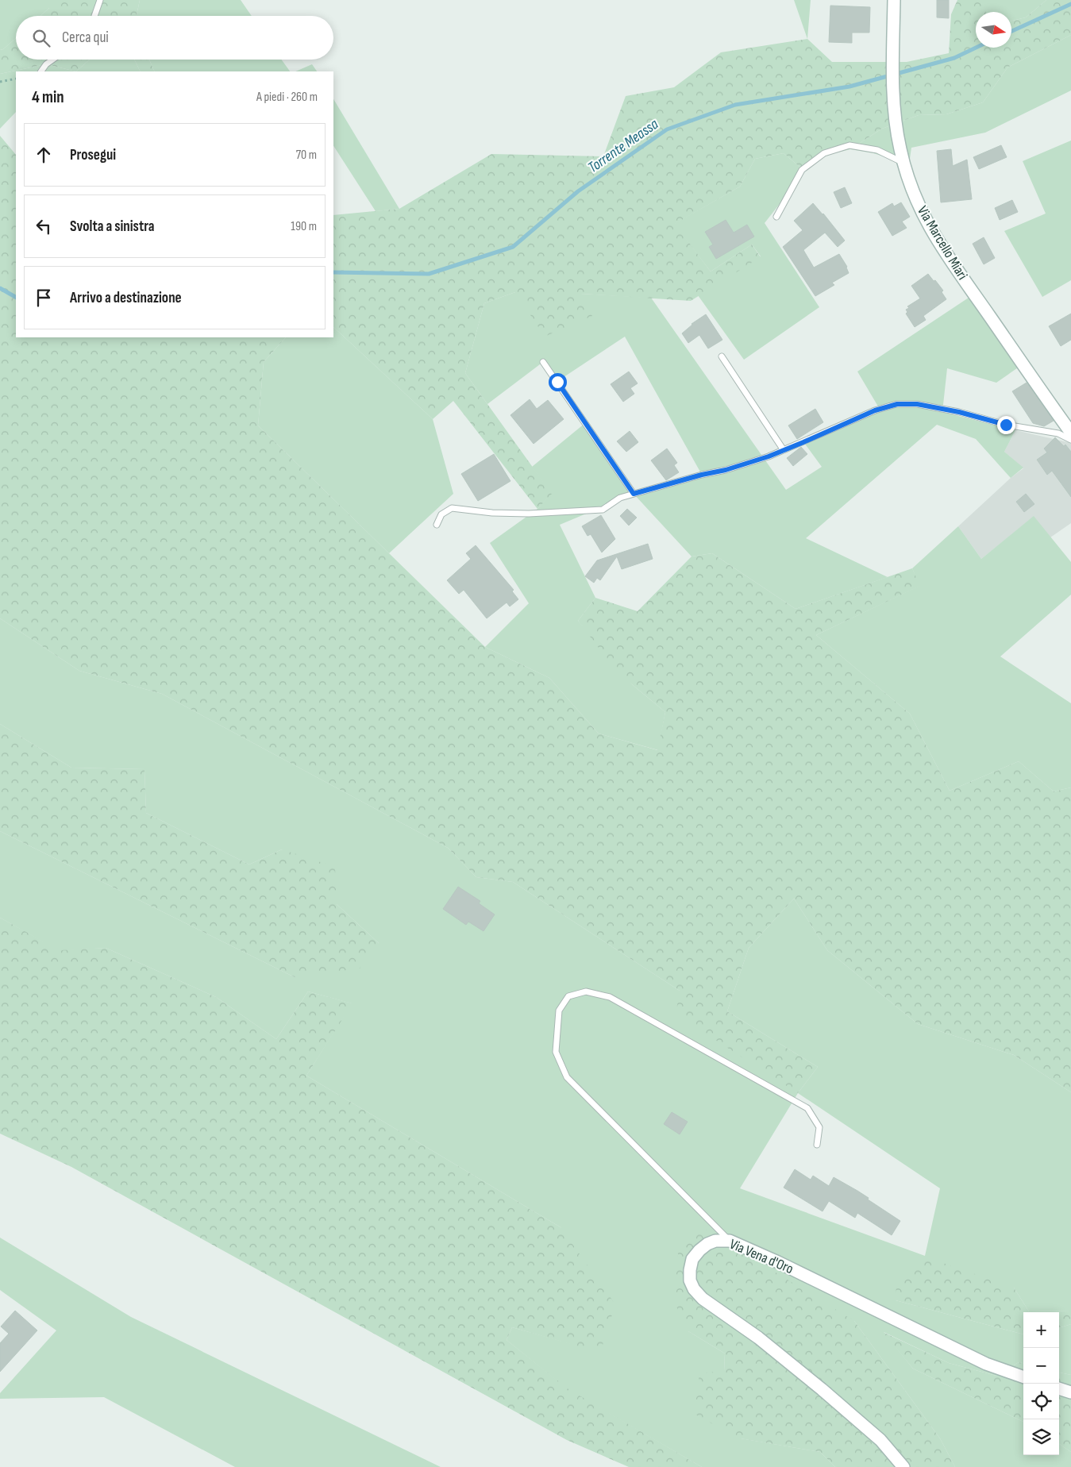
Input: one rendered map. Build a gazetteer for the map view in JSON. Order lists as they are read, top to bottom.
{
  "streets": {
    "street": ["Via Marcello Miari", "Via Vena d'Oro"]
  },
  "water": ["Torrente Meassa"],
  "north": "right",
  "page": {
    "search": "Cerca qui",
    "heading": ["4 min", "A piedi · 260 m"],
    "list": [
      ["Prosegui", "70 m"],
      ["Svolta a sinistra", "190 m"],
      "Arrivo a destinazione"
    ],
    "map_buttons": ["+", "−"]
  }
}
